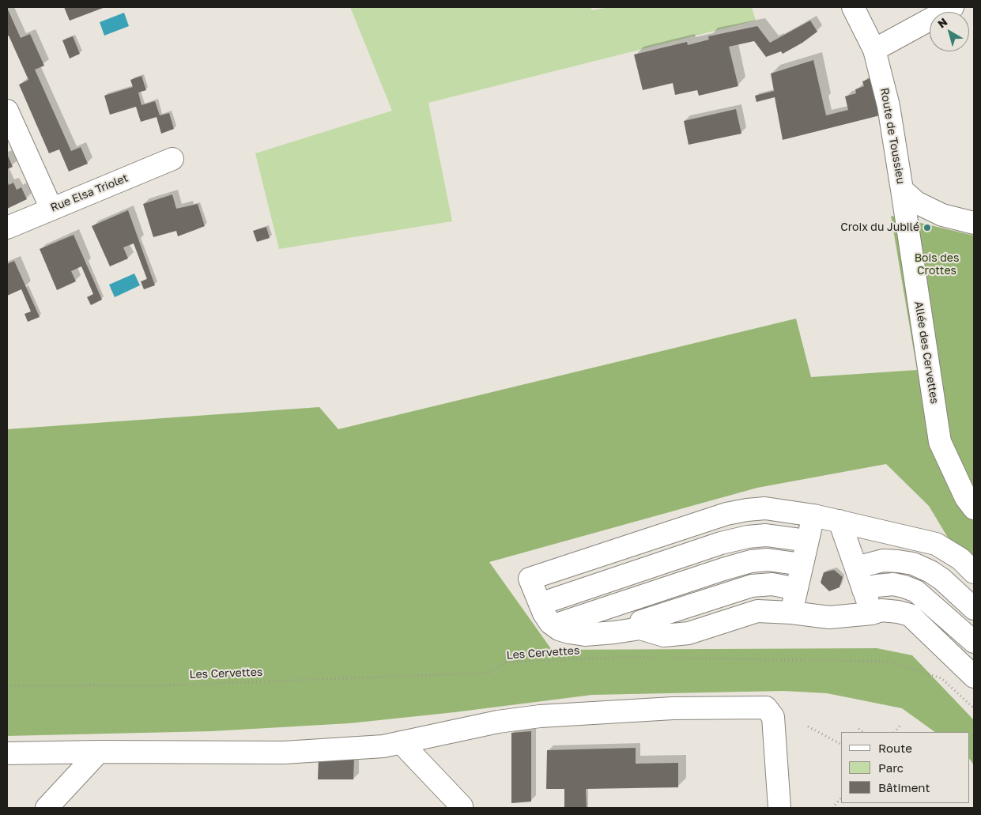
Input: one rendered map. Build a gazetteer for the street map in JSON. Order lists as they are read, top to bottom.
{
  "streets": {
    "street": ["Route de Toussieu", "Rue Elsa Triolet", "Allée des Cervettes"],
    "path": ["Les Cervettes"]
  },
  "crossings": [
    ["Route de Toussieu", "Allée des Cervettes"]
  ],
  "parks": ["Bois des Crottes"],
  "places": ["Croix du Jubilé"],
  "legend": ["Route", "Parc", "Bâtiment"],
  "north": "top left"
}
